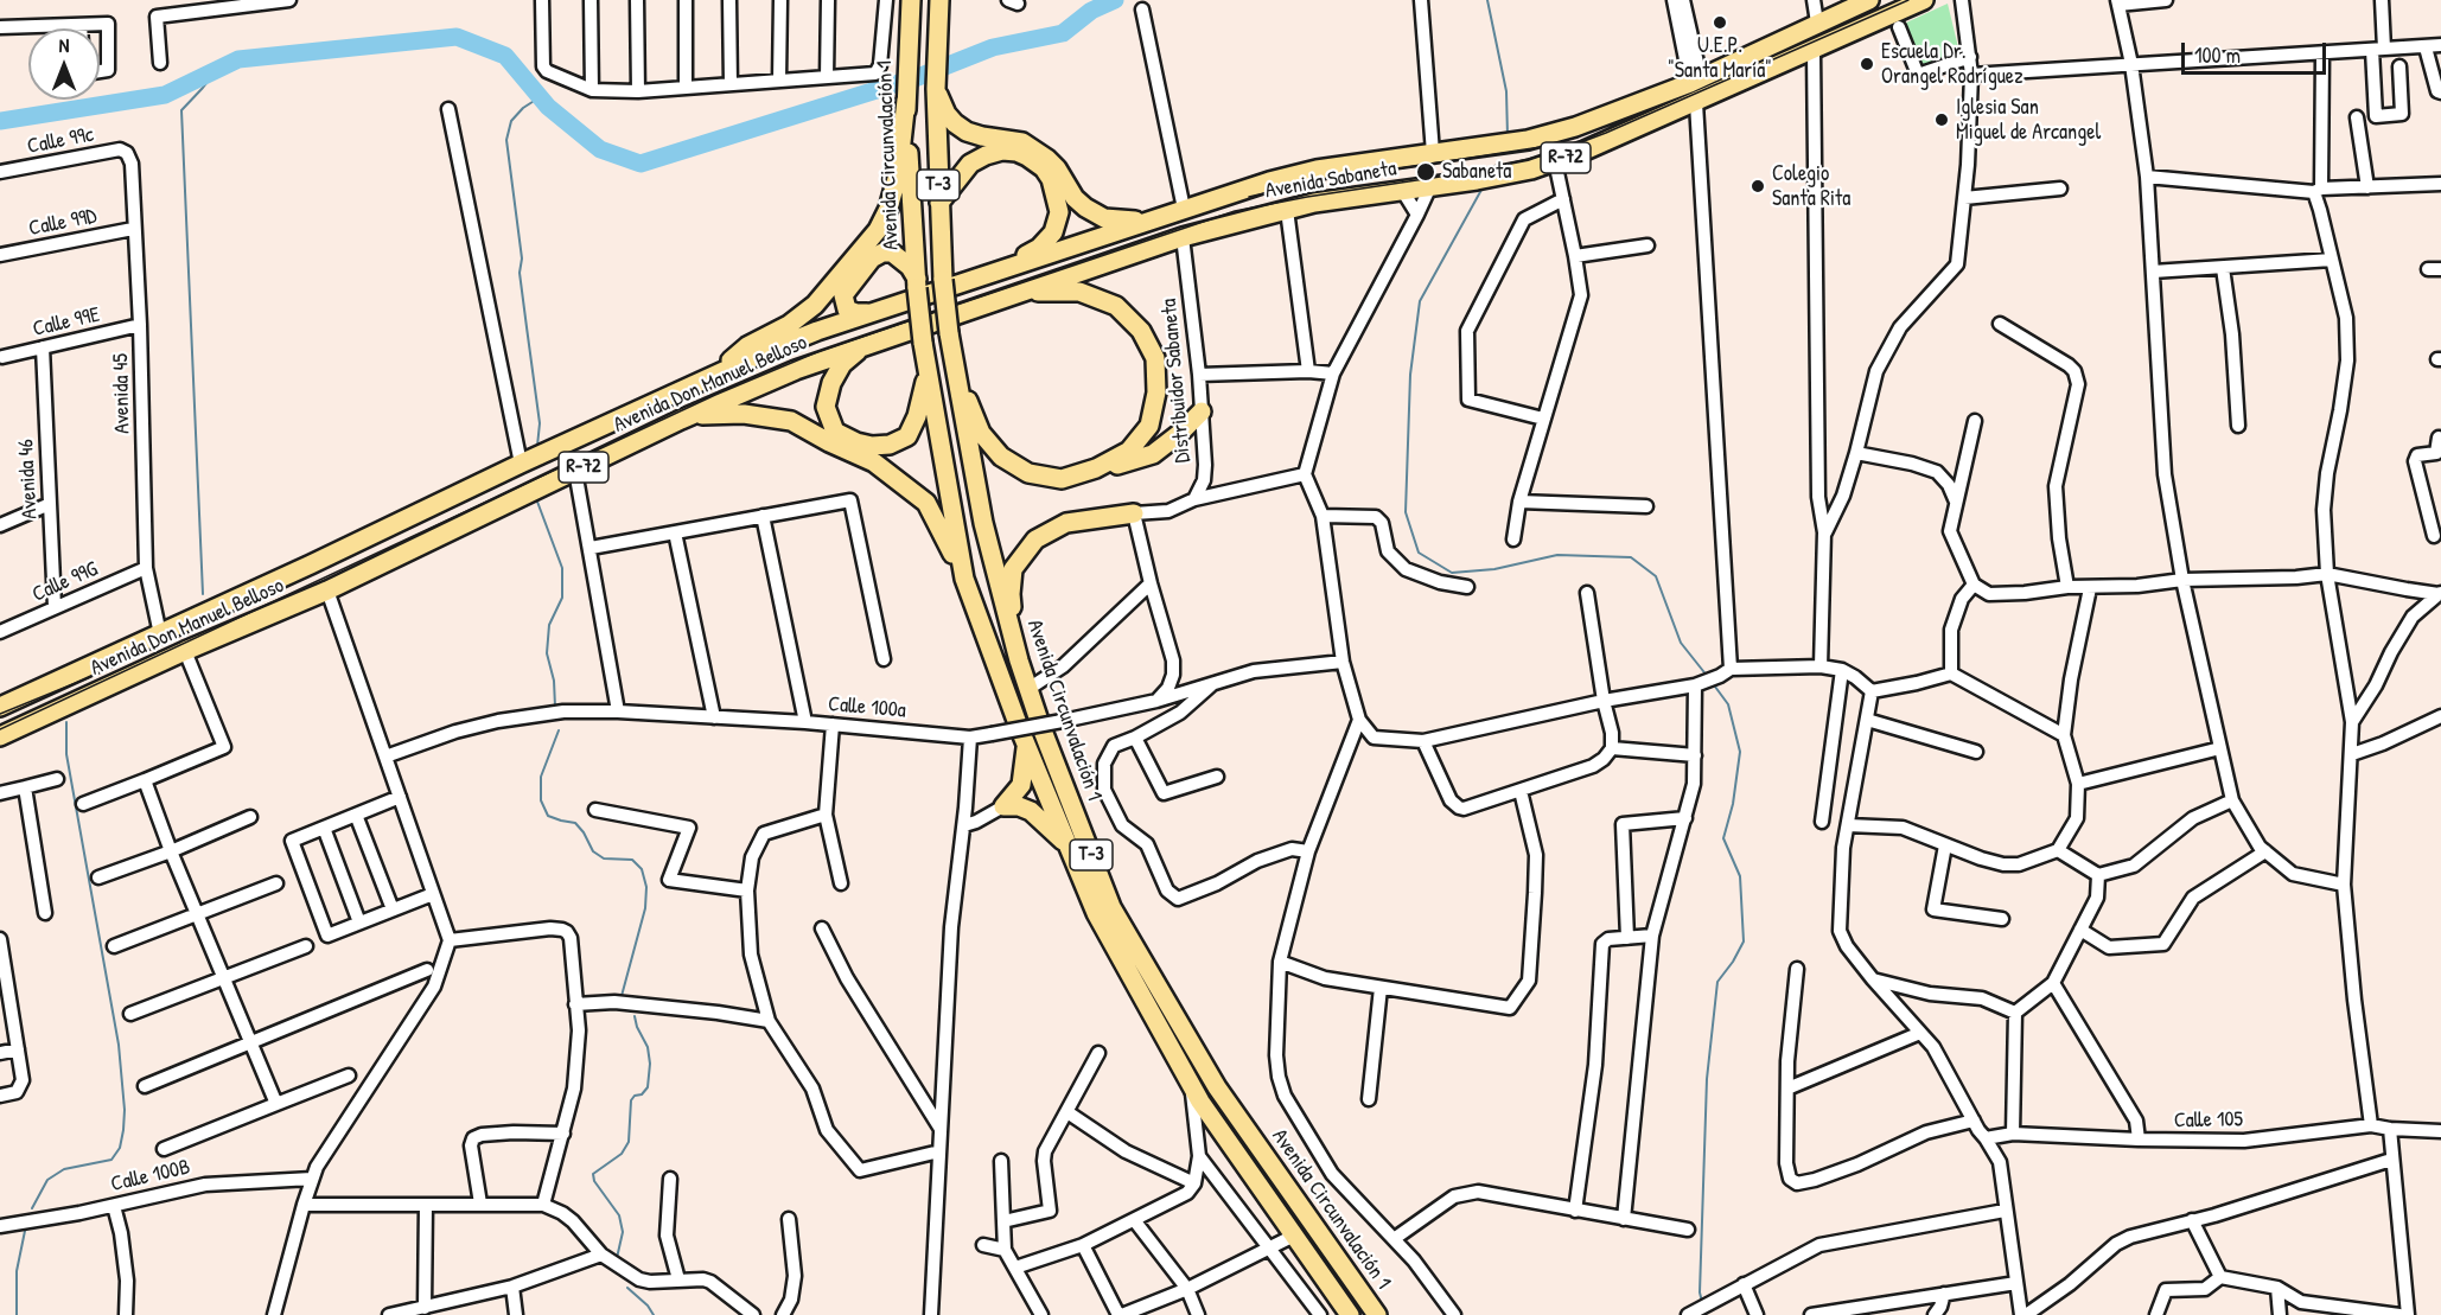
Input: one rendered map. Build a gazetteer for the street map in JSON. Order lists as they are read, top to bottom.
{
  "streets": {
    "main road": [
      "Avenida Circunvalación 1",
      "R-72",
      "Avenida Sabaneta",
      "T-3",
      "Avenida Don Manuel Belloso"
    ],
    "street": [
      "Calle 99c",
      "Calle 99D",
      "Calle 99E",
      "Distribuidor Sabaneta",
      "Avenida 45",
      "Avenida 46",
      "Calle 99G",
      "Calle 100a",
      "Calle 105",
      "Calle 100B"
    ]
  },
  "crossings": [
    ["Calle 99c", "Avenida 45"],
    ["Avenida Sabaneta", "Distribuidor Sabaneta"],
    ["Avenida Sabaneta", "Avenida Don Manuel Belloso"],
    ["Calle 99D", "Avenida 45"],
    ["Calle 99E", "Avenida 45"],
    ["Calle 99E", "Avenida 46"],
    ["Distribuidor Sabaneta", "Avenida Don Manuel Belloso"],
    ["Avenida Don Manuel Belloso", "Avenida 45"],
    ["Avenida 45", "Calle 99G"],
    ["Avenida 46", "Calle 99G"]
  ],
  "places": [
    "U.E.P. \"Santa María\"",
    "Escuela Dr. Orangel Rodríguez",
    "Iglesia San Miguel de Arcangel",
    "Sabaneta",
    "Colegio Santa Rita"
  ],
  "scale_bar": "100 m",
  "north": "top"
}
